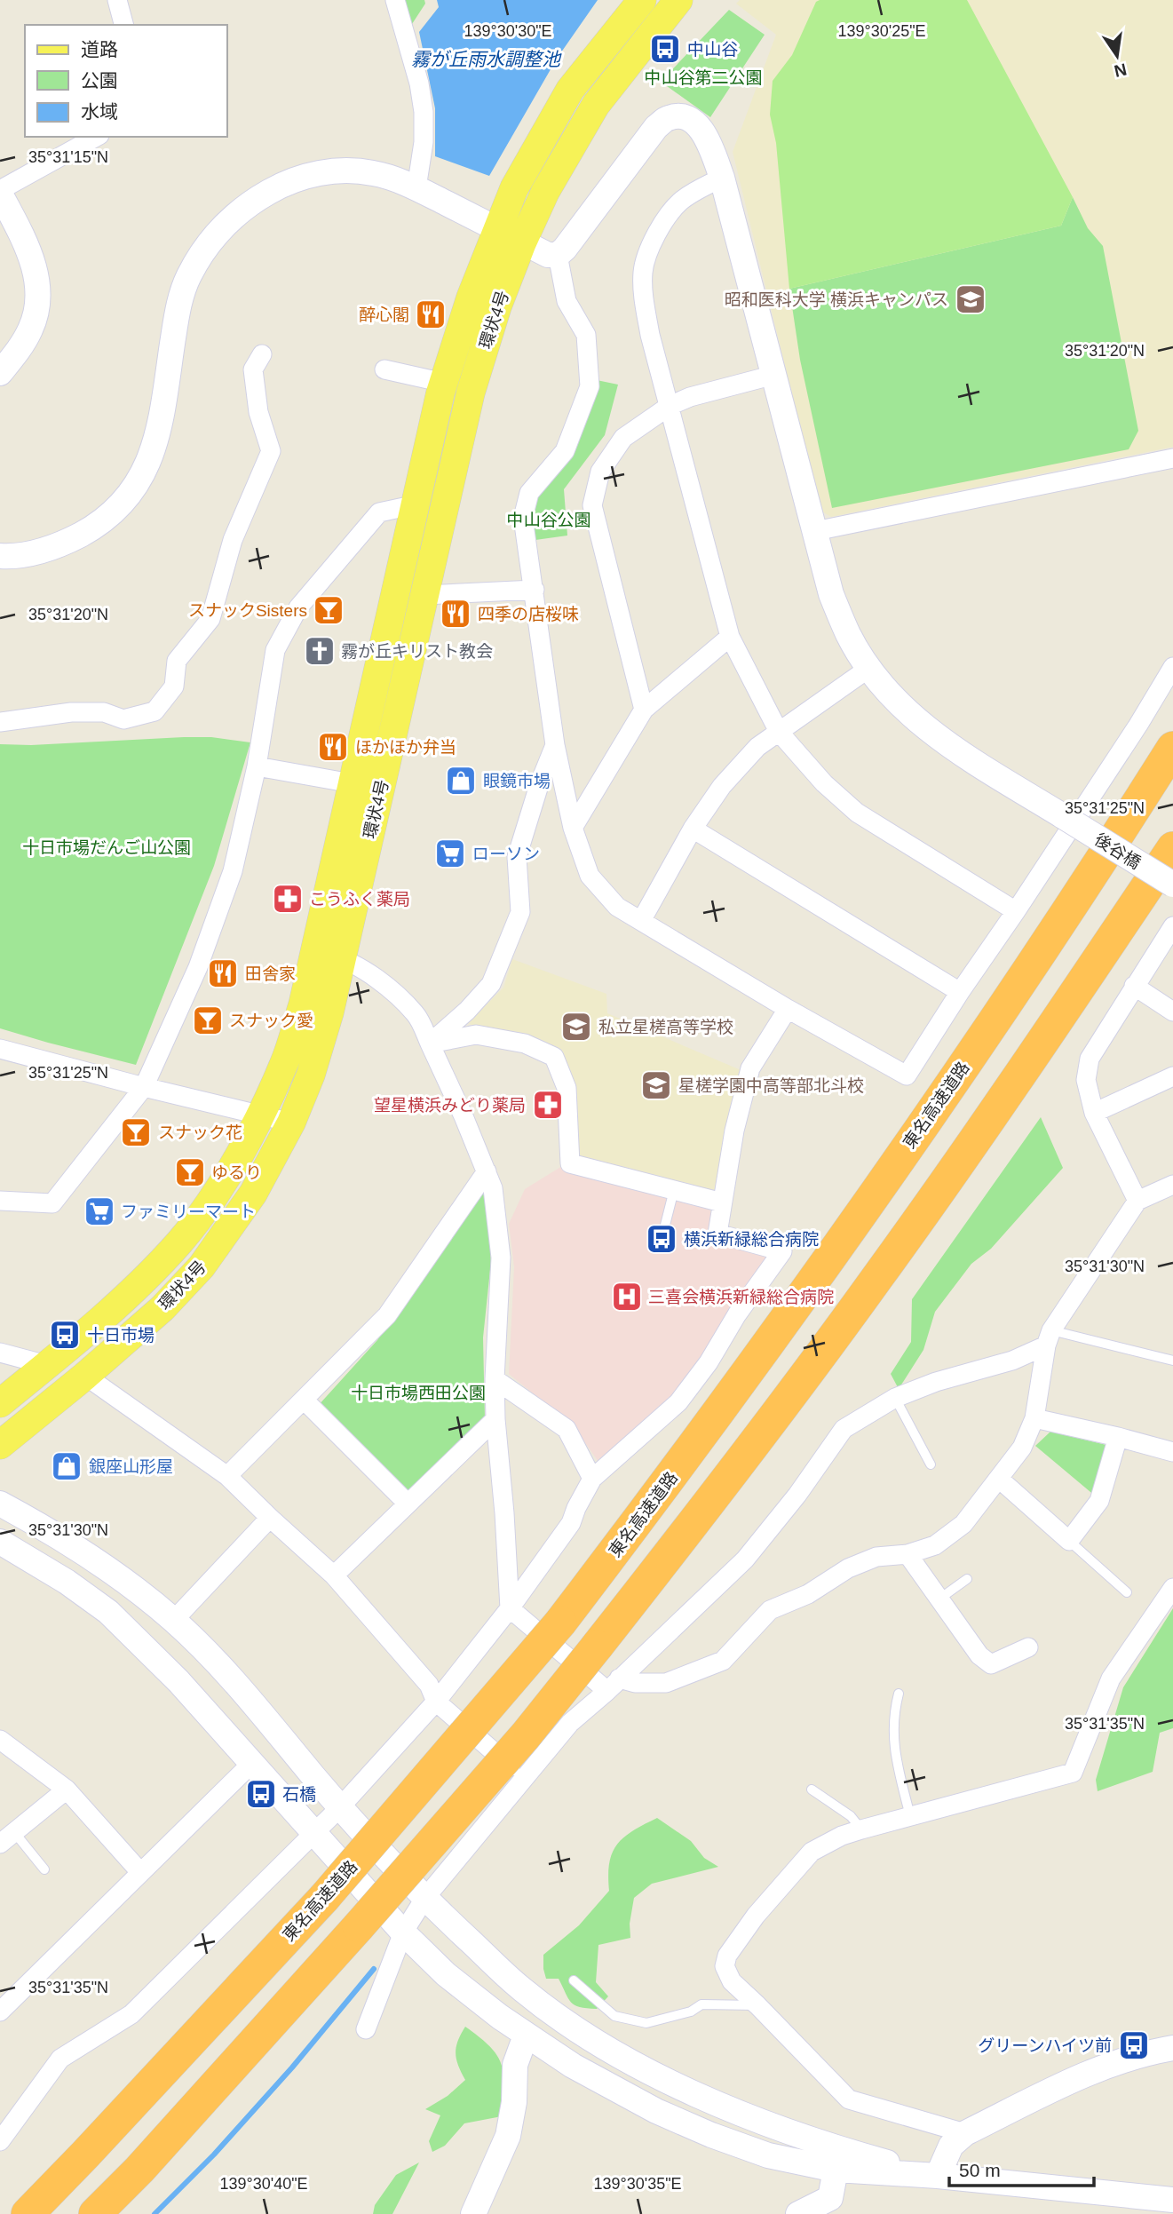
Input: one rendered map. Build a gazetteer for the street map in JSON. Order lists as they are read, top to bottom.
{
  "streets": {
    "highway": ["東名高速道路"],
    "main road": ["環状4号"],
    "street": ["後谷橋"]
  },
  "water": ["霧が丘雨水調整池"],
  "parks": [
    "中山谷第二公園",
    "中山谷公園",
    "十日市場だんご山公園",
    "十日市場西田公園"
  ],
  "places": {
    "bus stop": [
      "中山谷",
      "横浜新緑総合病院",
      "十日市場",
      "石橋",
      "グリーンハイツ前"
    ],
    "school or university": ["昭和医科大学 横浜キャンパス", "私立星槎高等学校", "星槎学園中高等部北斗校"],
    "restaurant": [
      "醉心閣",
      "四季の店桜味",
      "ほかほか弁当",
      "田舎家"
    ],
    "bar": [
      "スナックSisters",
      "スナック愛",
      "スナック花",
      "ゆるり"
    ],
    "church": ["霧が丘キリスト教会"],
    "shop": ["眼鏡市場", "銀座山形屋"],
    "supermarket": ["ローソン", "ファミリーマート"],
    "pharmacy": ["こうふく薬局", "望星横浜みどり薬局"],
    "hospital": ["三喜会横浜新緑総合病院"]
  },
  "legend": ["道路", "公園", "水域"],
  "scale_bar": "50 m",
  "north": "bottom",
  "coordinates": [
    "139°30'30\"E",
    "139°30'25\"E",
    "35°31'15\"N",
    "35°31'20\"N",
    "35°31'25\"N",
    "35°31'30\"N",
    "35°31'35\"N",
    "139°30'40\"E",
    "139°30'35\"E"
  ]
}
